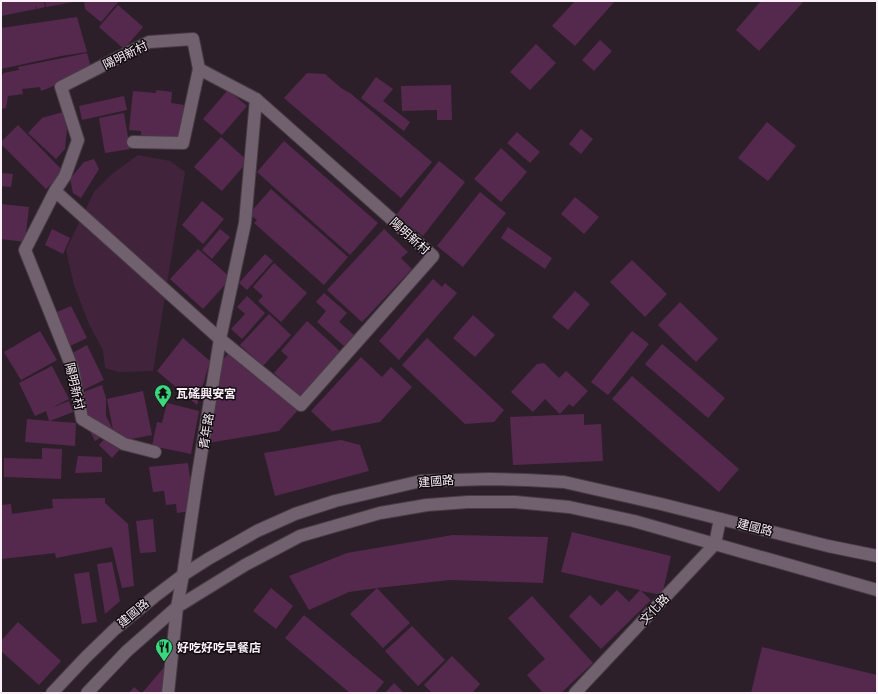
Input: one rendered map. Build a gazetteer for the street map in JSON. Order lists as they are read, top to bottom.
{
  "streets": {
    "street": [
      "陽明新村",
      "青年路",
      "建國路",
      "文化路"
    ]
  },
  "crossings": [
    ["陽明新村", "青年路"],
    ["青年路", "建國路"],
    ["建國路", "文化路"]
  ],
  "places": {
    "temple": ["瓦磘興安宮"],
    "restaurant": ["好吃好吃早餐店"]
  }
}
